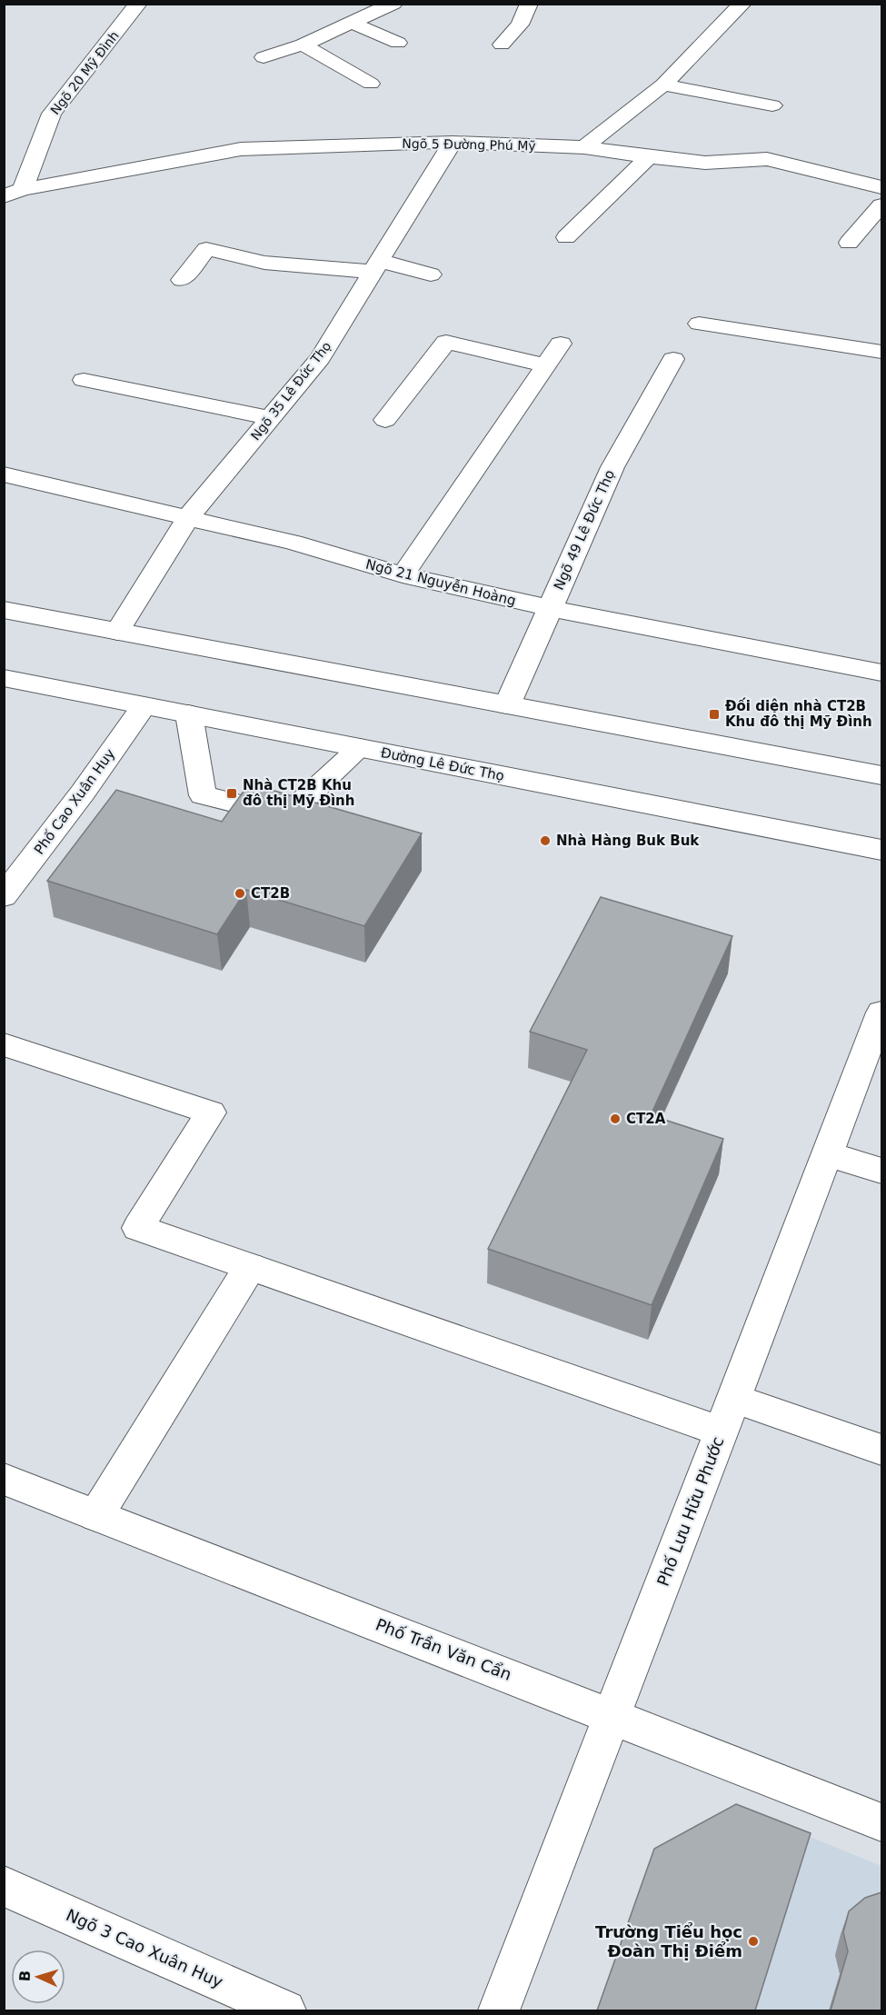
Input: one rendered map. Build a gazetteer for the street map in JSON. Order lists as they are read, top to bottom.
{
  "streets": {
    "street": [
      "Ngõ 20 Mỹ Đình",
      "Ngõ 5 Đường Phú Mỹ",
      "Ngõ 35 Lê Đức Thọ",
      "Ngõ 49 Lê Đức Thọ",
      "Ngõ 21 Nguyễn Hoàng",
      "Đường Lê Đức Thọ",
      "Phố Cao Xuân Huy",
      "Phố Lưu Hữu Phước",
      "Phố Trần Văn Cẩn",
      "Ngõ 3 Cao Xuân Huy"
    ]
  },
  "crossings": [
    ["Ngõ 20 Mỹ Đình", "Ngõ 5 Đường Phú Mỹ"],
    ["Ngõ 5 Đường Phú Mỹ", "Ngõ 35 Lê Đức Thọ"],
    ["Ngõ 35 Lê Đức Thọ", "Ngõ 21 Nguyễn Hoàng"],
    ["Ngõ 49 Lê Đức Thọ", "Ngõ 21 Nguyễn Hoàng"],
    ["Đường Lê Đức Thọ", "Phố Cao Xuân Huy"],
    ["Phố Lưu Hữu Phước", "Phố Trần Văn Cẩn"]
  ],
  "places": {
    "transit": ["Đối diện nhà CT2B Khu đô thị Mỹ Đình", "Nhà CT2B Khu đô thị Mỹ Đình"],
    "other": [
      "Nhà Hàng Buk Buk",
      "CT2B",
      "CT2A",
      "Trường Tiểu học Đoàn Thị Điểm"
    ]
  },
  "north": "left"
}
